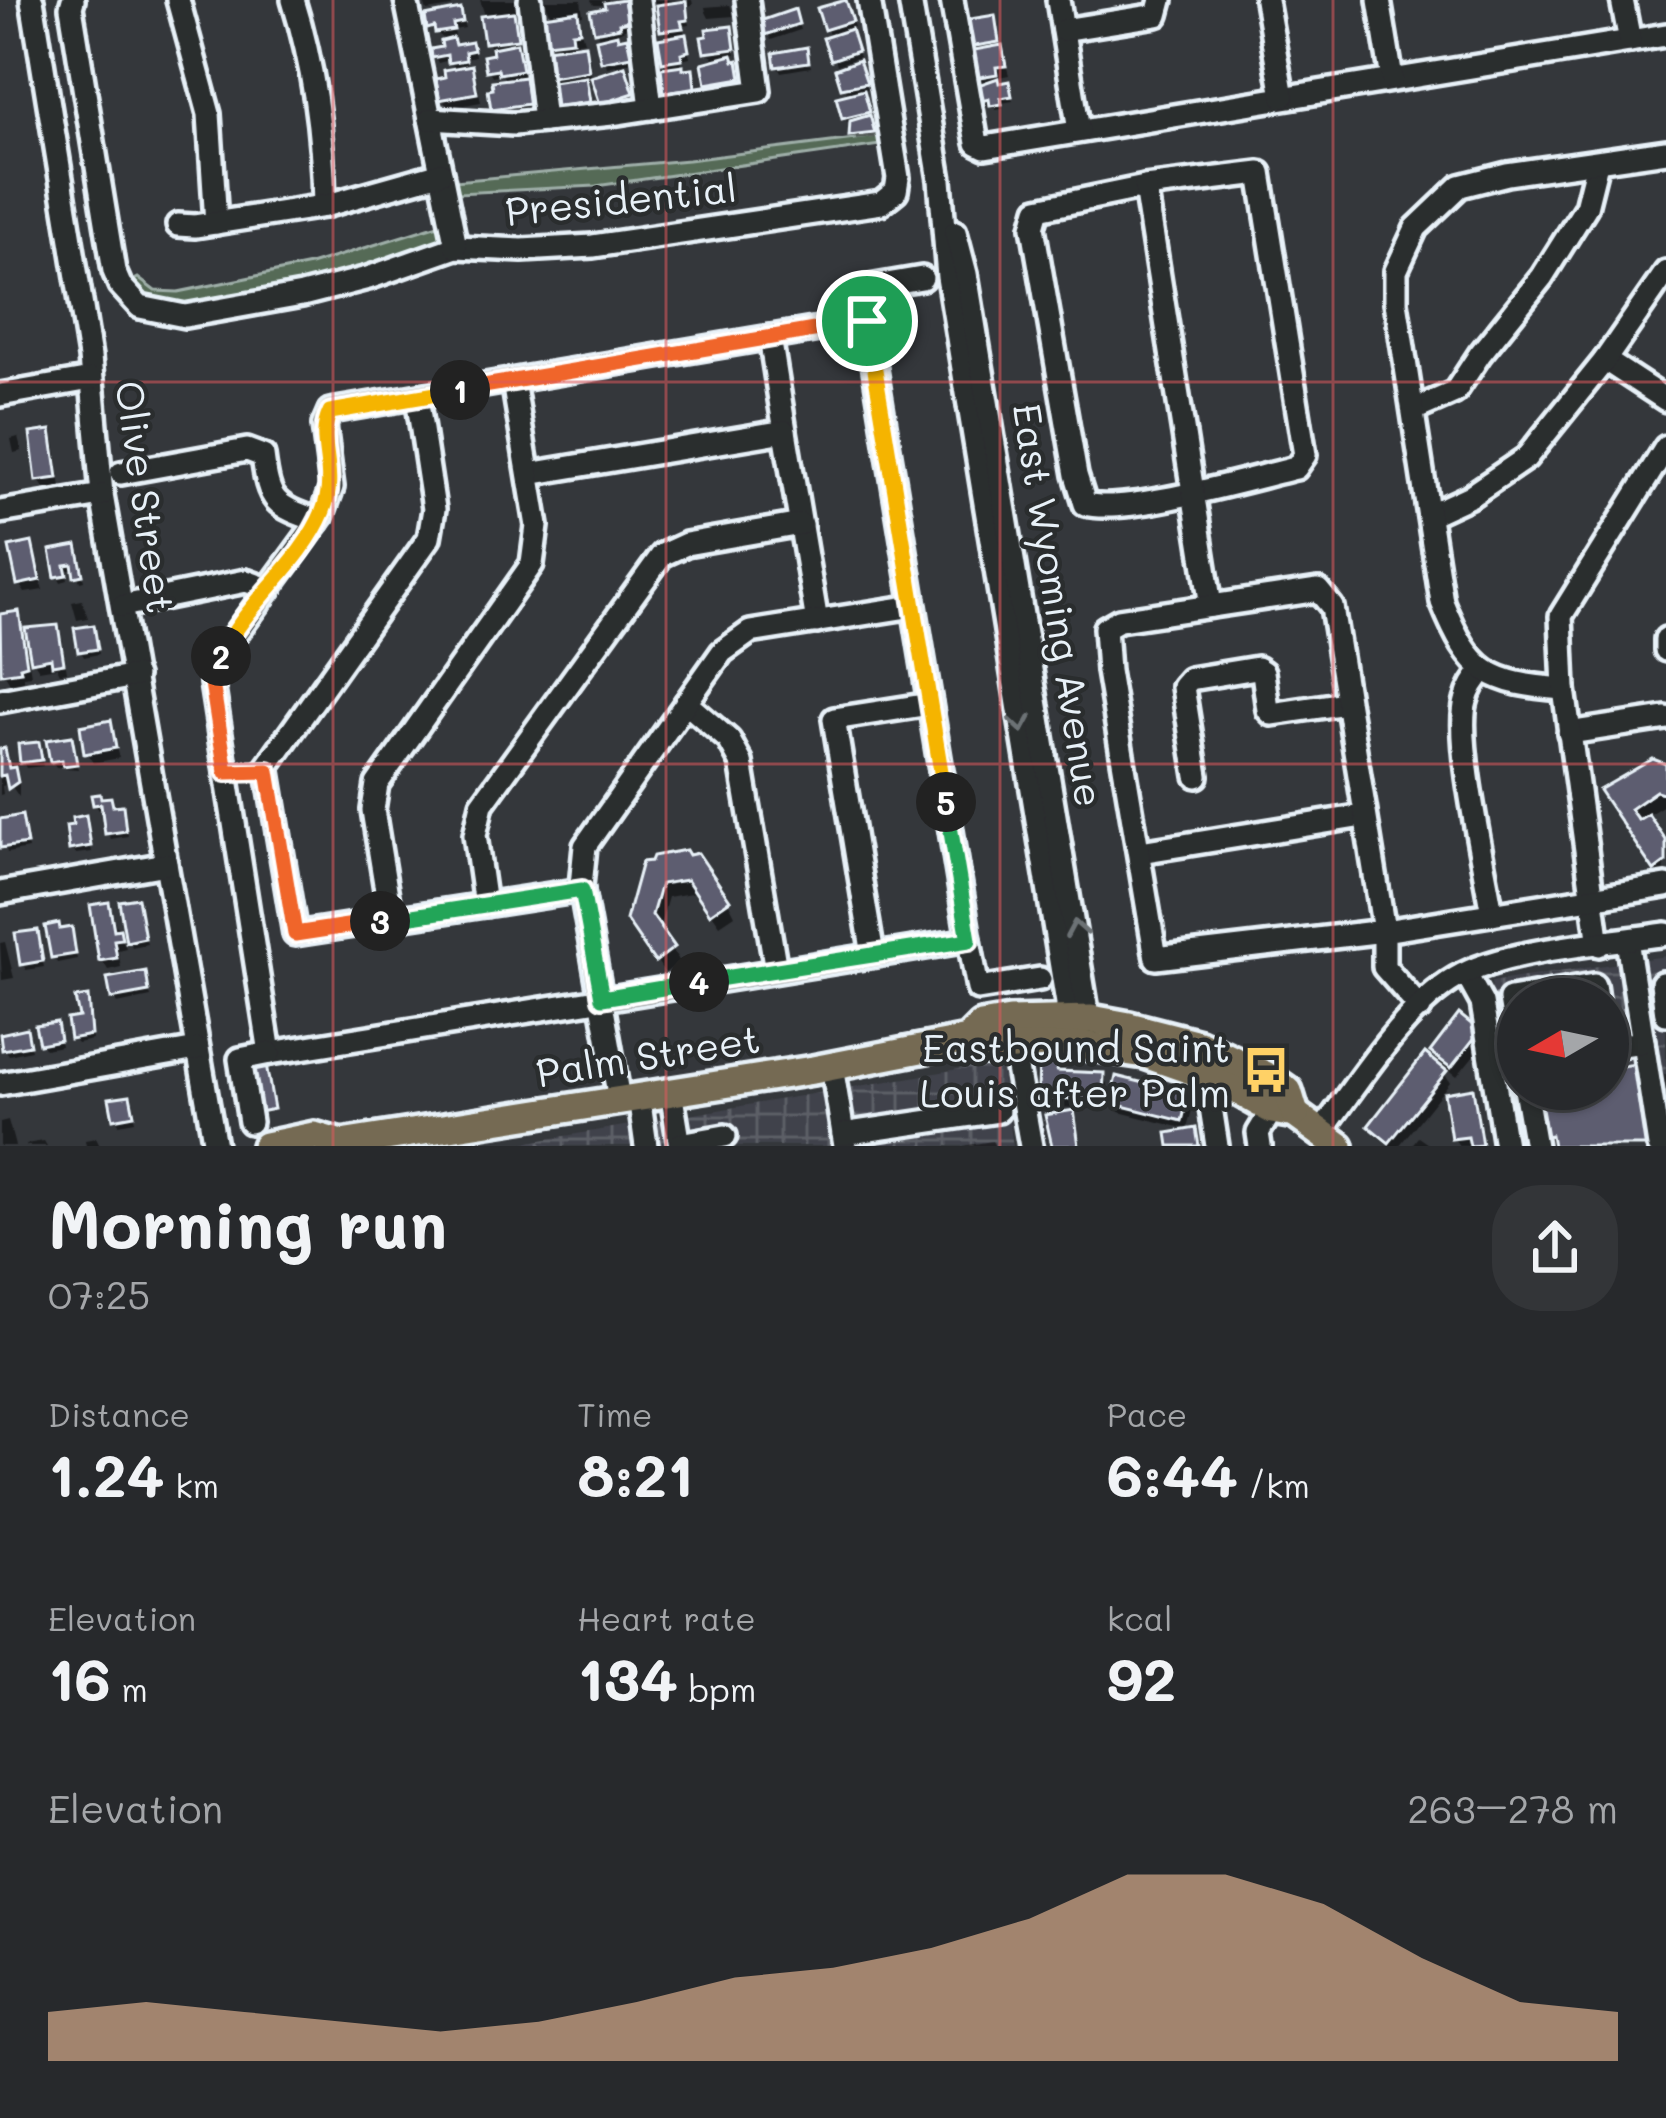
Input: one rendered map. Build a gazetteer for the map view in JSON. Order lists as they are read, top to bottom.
{
  "streets": {
    "main road": ["Palm Street"],
    "street": ["Presidential", "Olive Street", "East Wyoming Avenue"]
  },
  "crossings": [
    ["East Wyoming Avenue", "Palm Street"]
  ],
  "places": {
    "bus stop": ["Eastbound Saint Louis after Palm"]
  },
  "north": "left",
  "page": {
    "pins": [
      "1",
      "2",
      "5",
      "3",
      "4"
    ],
    "heading": ["Morning run", "07:25"],
    "stats": [
      ["Distance", "1.24 km"],
      ["Time", "8:21"],
      ["Pace", "6:44 /km"],
      ["Elevation", "16 m"],
      ["Heart rate", "134 bpm"],
      ["kcal", "92"]
    ],
    "chart": ["Elevation", "263–278 m"]
  }
}
